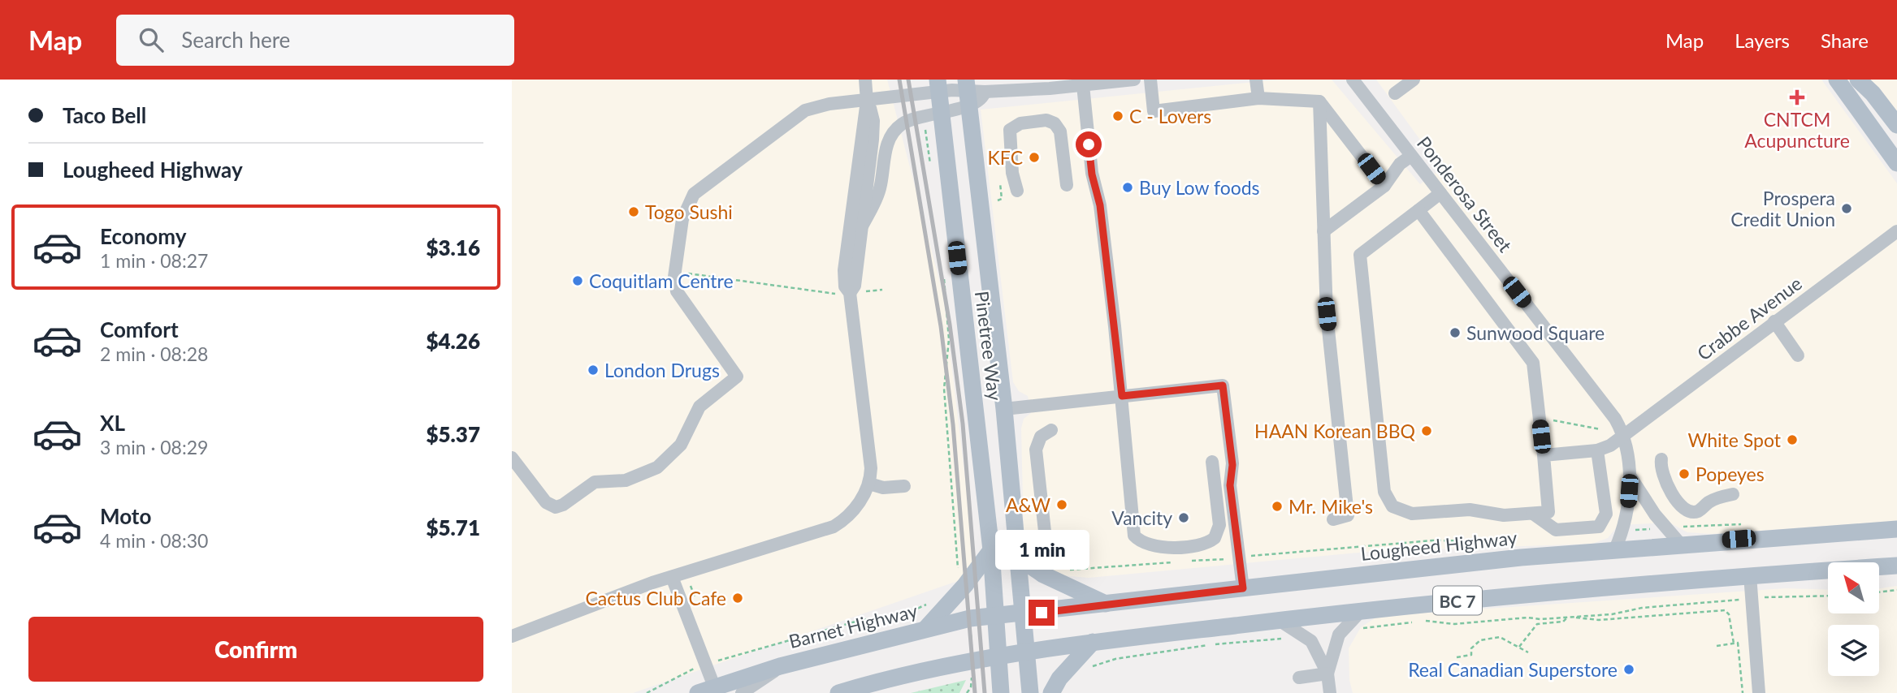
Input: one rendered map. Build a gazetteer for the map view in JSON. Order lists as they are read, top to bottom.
{
  "streets": {
    "main road": [
      "Pinetree Way",
      "Lougheed Highway",
      "BC 7",
      "Barnet Highway"
    ],
    "street": ["Ponderosa Street", "Crabbe Avenue"]
  },
  "crossings": [
    ["Ponderosa Street", "Crabbe Avenue"],
    ["Ponderosa Street", "Lougheed Highway"],
    ["Pinetree Way", "Lougheed Highway"],
    ["Pinetree Way", "Barnet Highway"],
    ["Lougheed Highway", "Barnet Highway"]
  ],
  "places": {
    "health": ["CNTCM Acupuncture"],
    "other": [
      "C - Lovers",
      "KFC",
      "Buy Low foods",
      "Prospera Credit Union",
      "Togo Sushi",
      "Coquitlam Centre",
      "Sunwood Square",
      "London Drugs",
      "HAAN Korean BBQ",
      "White Spot",
      "Popeyes",
      "A&W",
      "Mr. Mike's",
      "Vancity",
      "Cactus Club Cafe",
      "Real Canadian Superstore"
    ]
  },
  "north": "top left",
  "page": {
    "header": "Map",
    "search": "Search here",
    "nav": ["Map", "Layers", "Share"],
    "banner": ["Taco Bell", "Lougheed Highway"],
    "list": [
      {
        "name": "Economy",
        "note": "1 min · 08:27",
        "value": "$3.16"
      },
      {
        "name": "Comfort",
        "note": "2 min · 08:28",
        "value": "$4.26"
      },
      {
        "name": "XL",
        "note": "3 min · 08:29",
        "value": "$5.37"
      },
      {
        "name": "Moto",
        "note": "4 min · 08:30",
        "value": "$5.71"
      }
    ],
    "bubble": "1 min",
    "buttons": "Confirm"
  }
}
